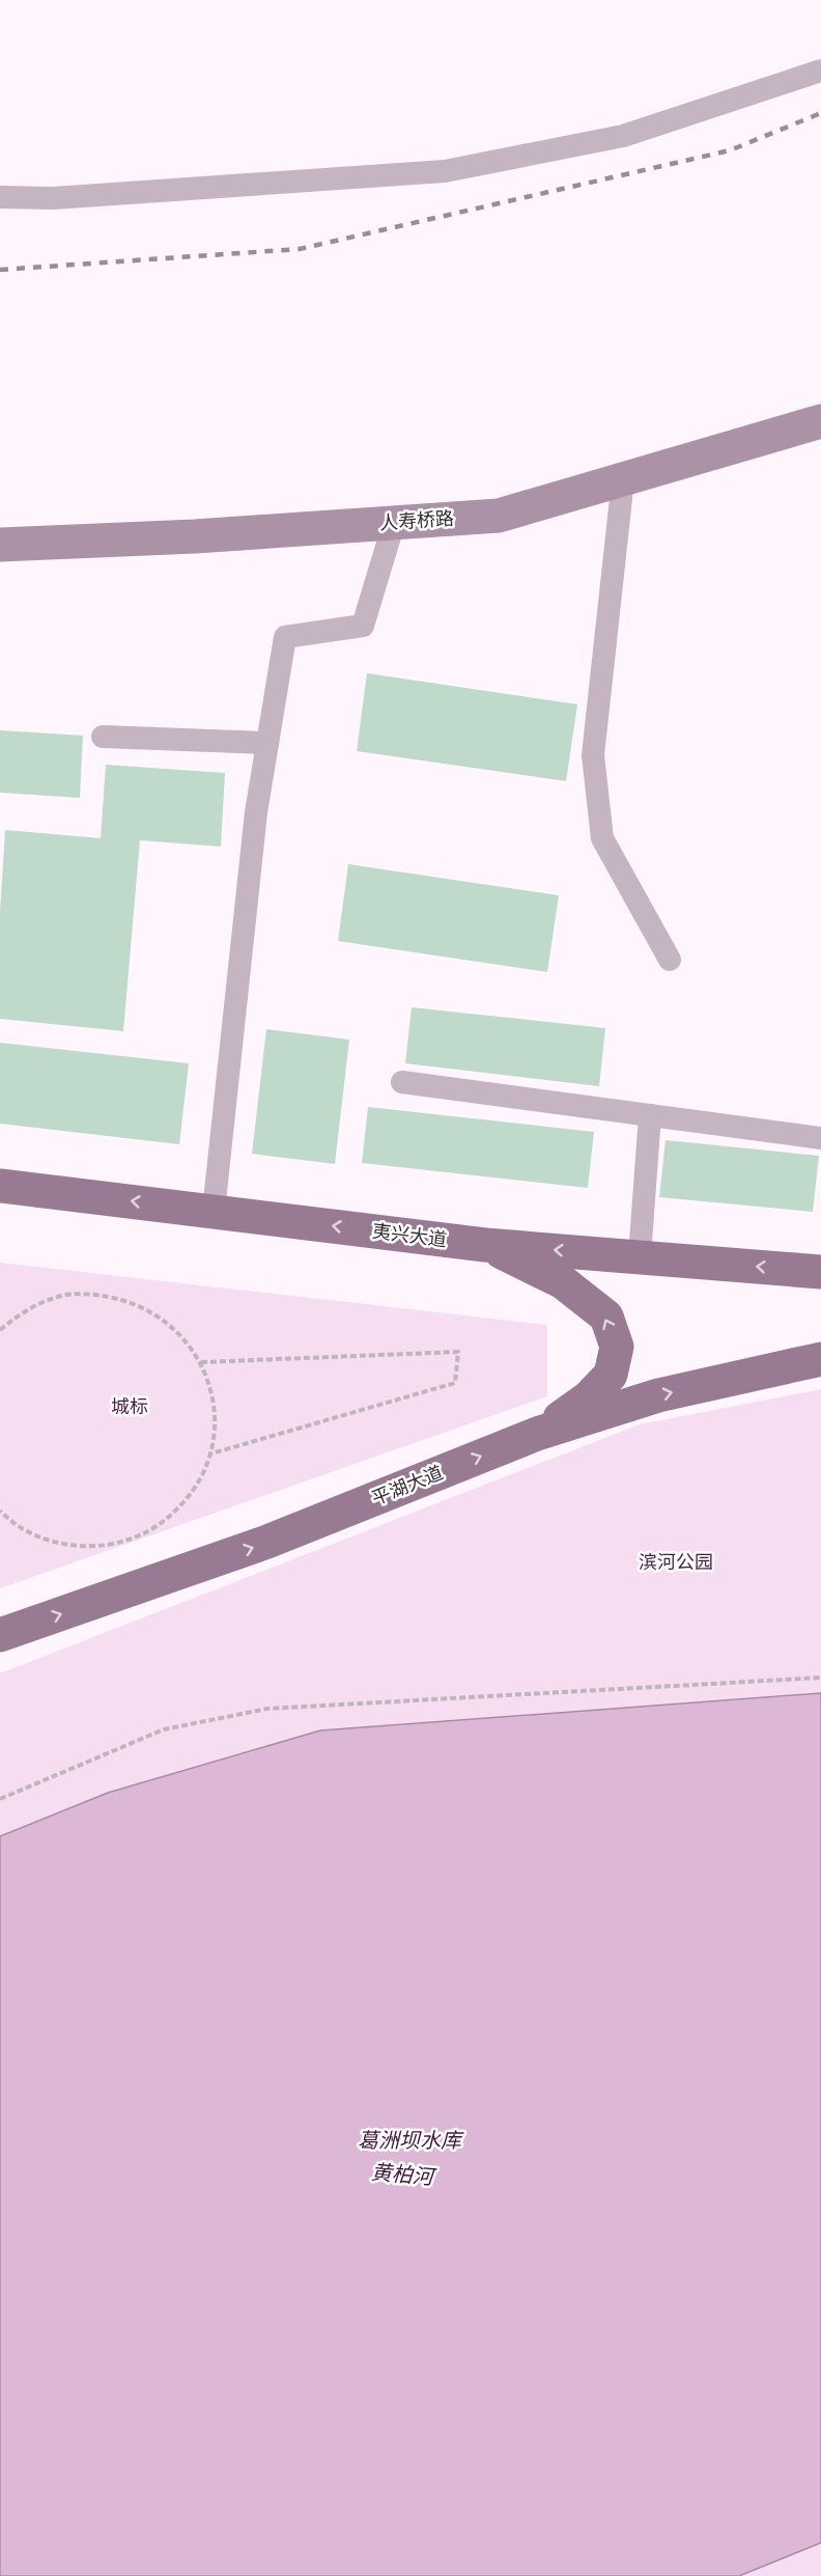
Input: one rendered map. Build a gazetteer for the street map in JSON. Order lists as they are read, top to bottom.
{
  "streets": {
    "main road": ["夷兴大道", "平湖大道"],
    "street": ["人寿桥路"]
  },
  "one_way": ["夷兴大道", "平湖大道"],
  "water": ["葛洲坝水库", "黄柏河"],
  "parks": ["城标", "滨河公园"]
}
